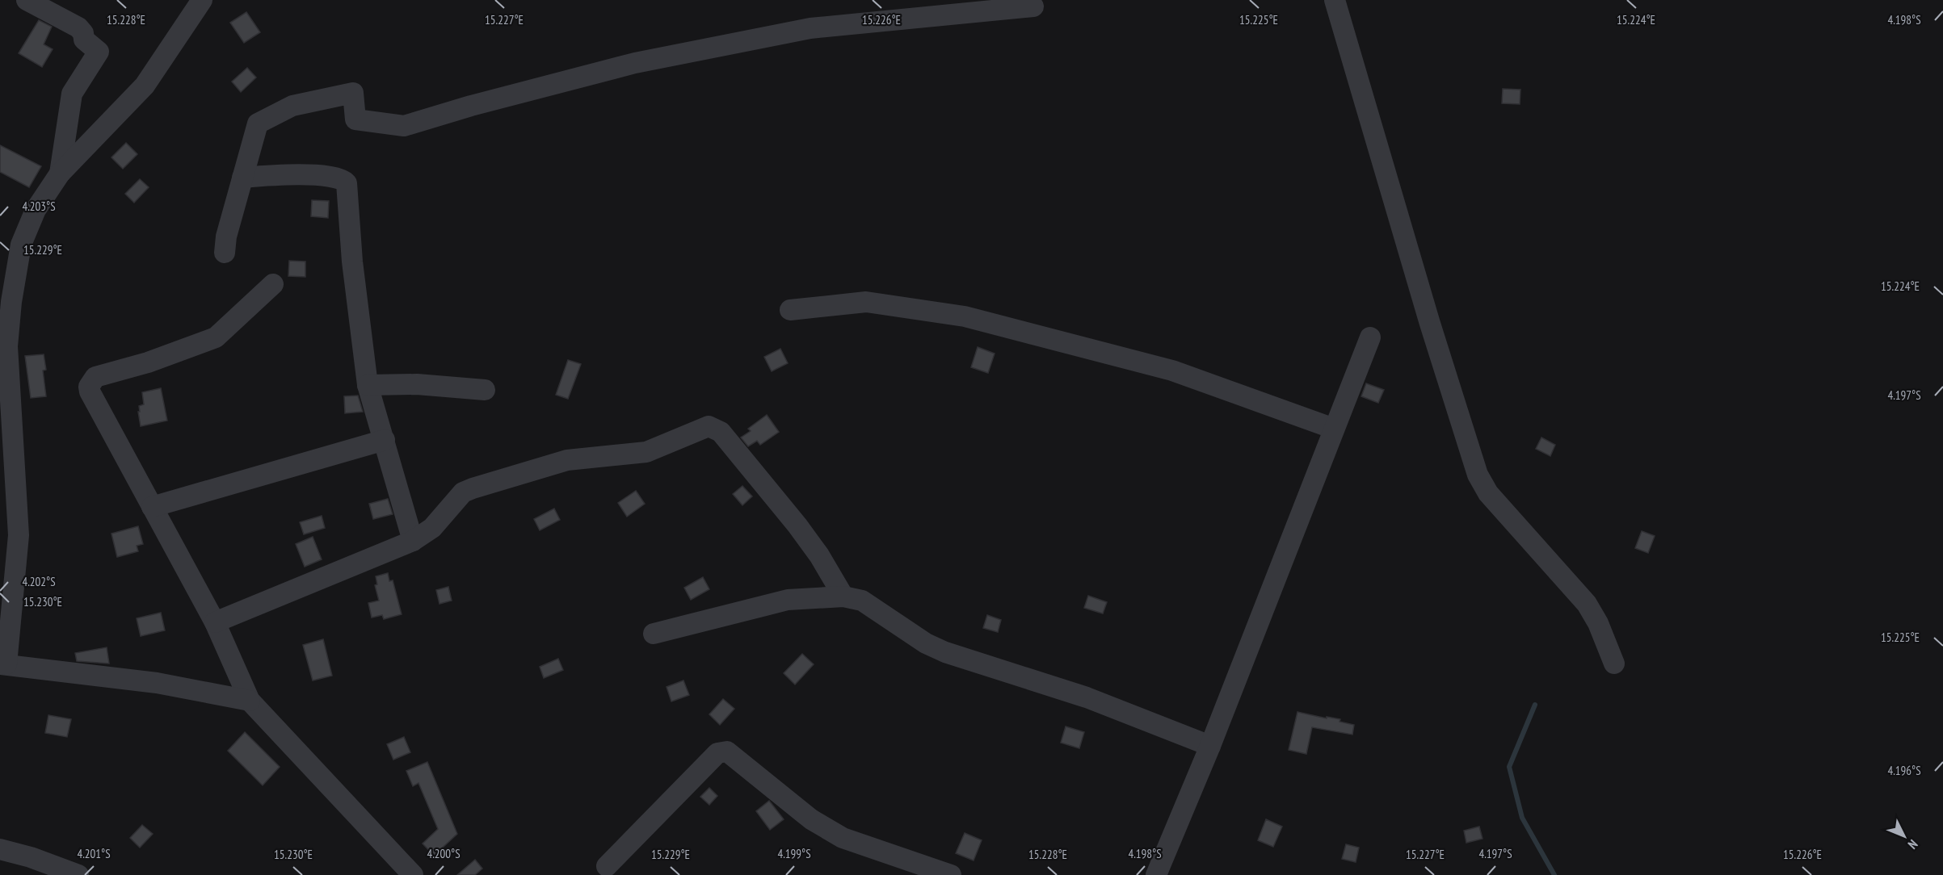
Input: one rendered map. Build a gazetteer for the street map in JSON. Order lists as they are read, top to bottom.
{
  "north": "bottom right",
  "coordinates": [
    "4.198°S",
    "15.228°E",
    "15.226°E",
    "15.225°E",
    "15.224°E",
    "15.227°E",
    "4.203°S",
    "15.229°E",
    "4.197°S",
    "4.202°S",
    "15.230°E",
    "4.196°S",
    "4.201°S",
    "4.200°S",
    "4.199°S"
  ]
}
